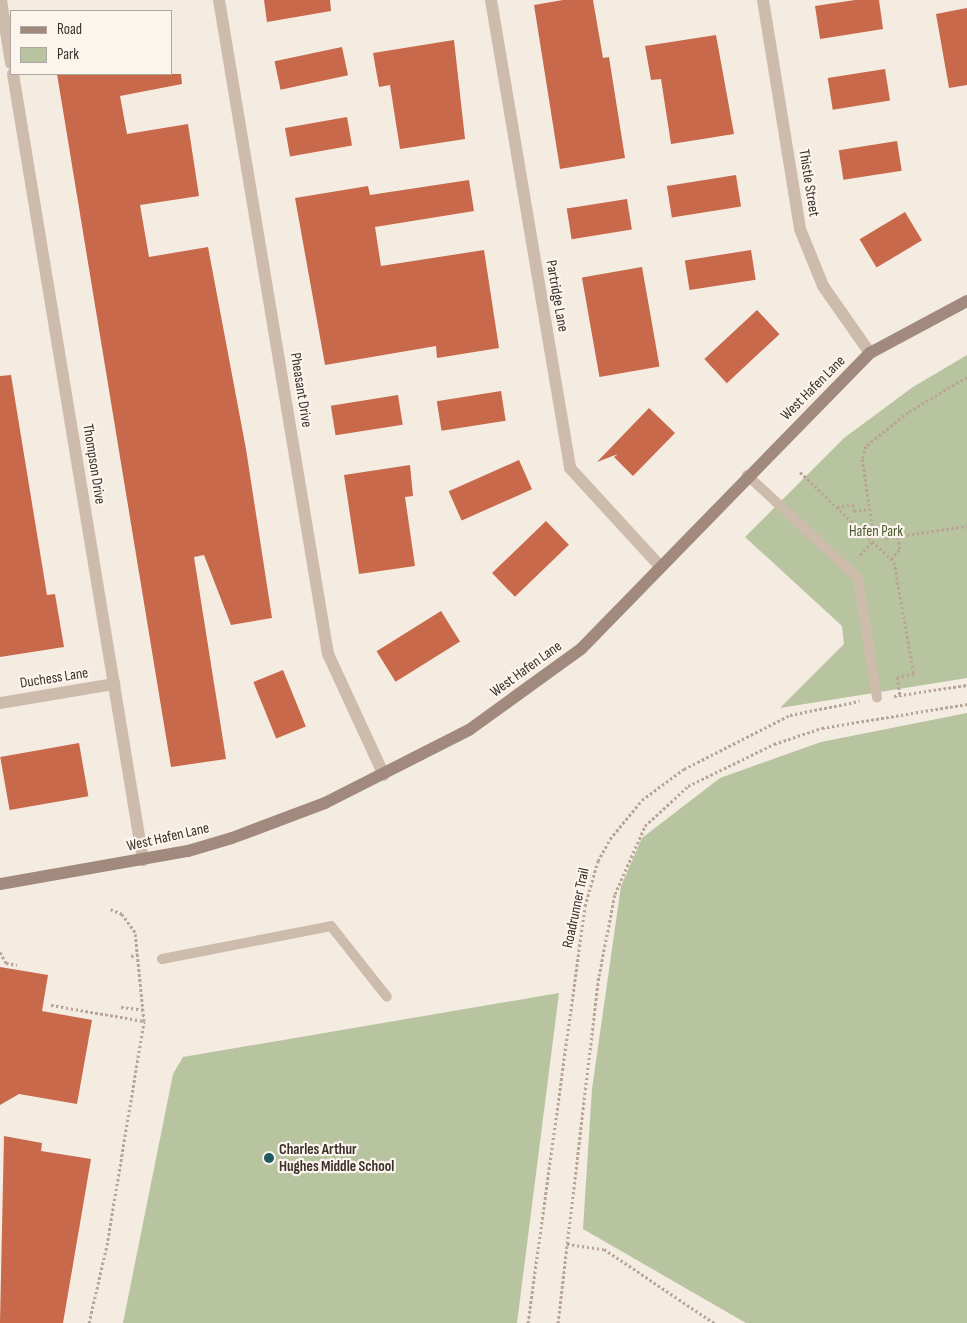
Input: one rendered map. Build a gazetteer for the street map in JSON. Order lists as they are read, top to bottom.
{
  "streets": {
    "main road": ["West Hafen Lane"],
    "street": [
      "Thistle Street",
      "Partridge Lane",
      "Pheasant Drive",
      "Thompson Drive",
      "Duchess Lane"
    ],
    "path": ["Roadrunner Trail"]
  },
  "crossings": [
    ["Thistle Street", "West Hafen Lane"],
    ["Partridge Lane", "West Hafen Lane"],
    ["West Hafen Lane", "Pheasant Drive"],
    ["West Hafen Lane", "Thompson Drive"],
    ["Thompson Drive", "Duchess Lane"]
  ],
  "parks": ["Hafen Park"],
  "places": ["Charles Arthur Hughes Middle School"],
  "legend": ["Road", "Park"]
}
